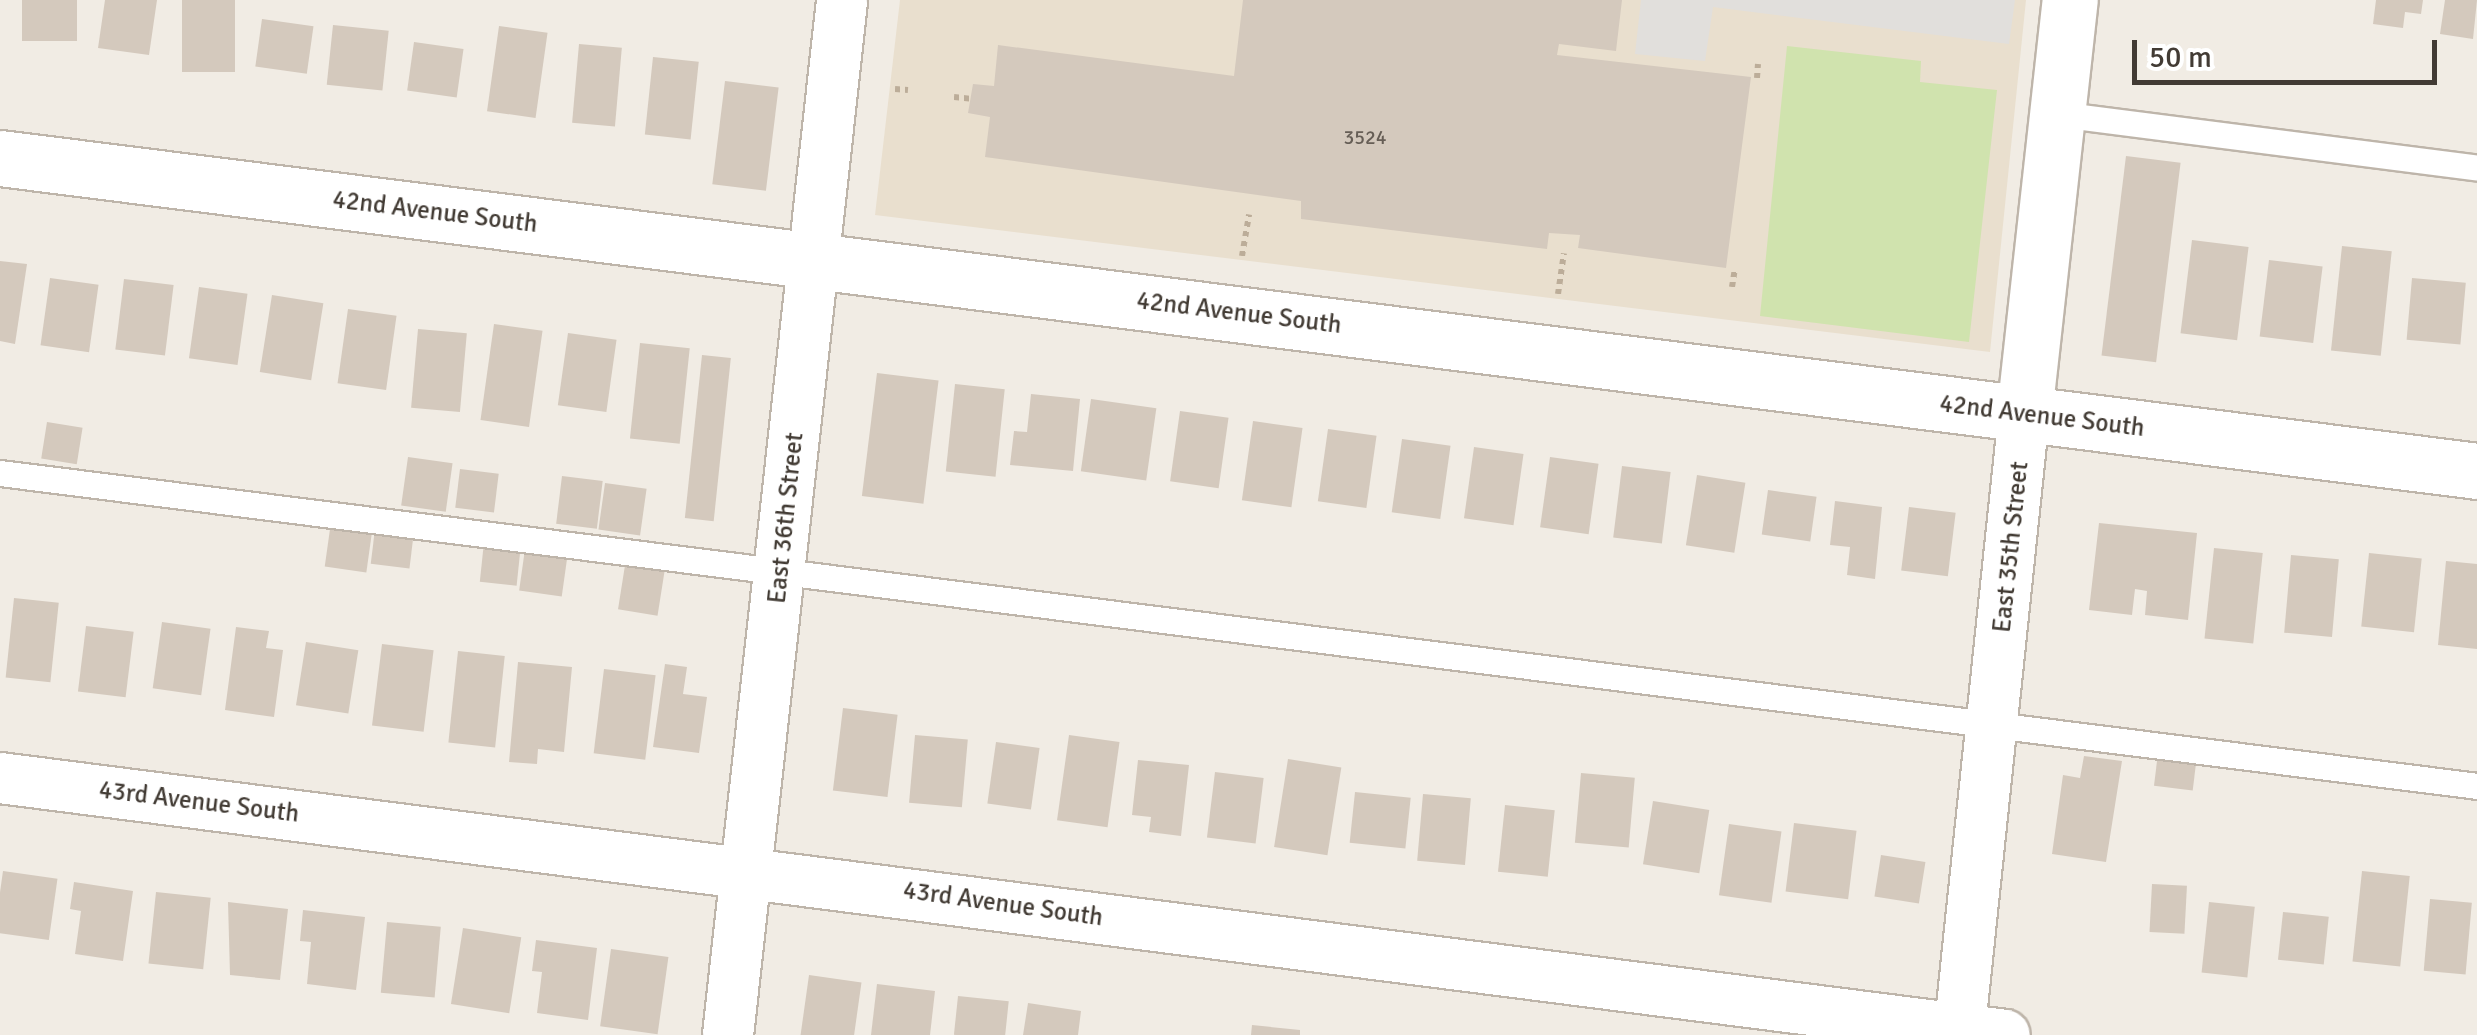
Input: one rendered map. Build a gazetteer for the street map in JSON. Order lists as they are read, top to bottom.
{
  "streets": {
    "street": [
      "42nd Avenue South",
      "East 36th Street",
      "East 35th Street",
      "43rd Avenue South"
    ]
  },
  "crossings": [
    ["42nd Avenue South", "East 36th Street"],
    ["42nd Avenue South", "East 35th Street"],
    ["East 36th Street", "43rd Avenue South"],
    ["East 35th Street", "43rd Avenue South"]
  ],
  "house_numbers": ["3524"],
  "scale_bar": "50 m"
}
